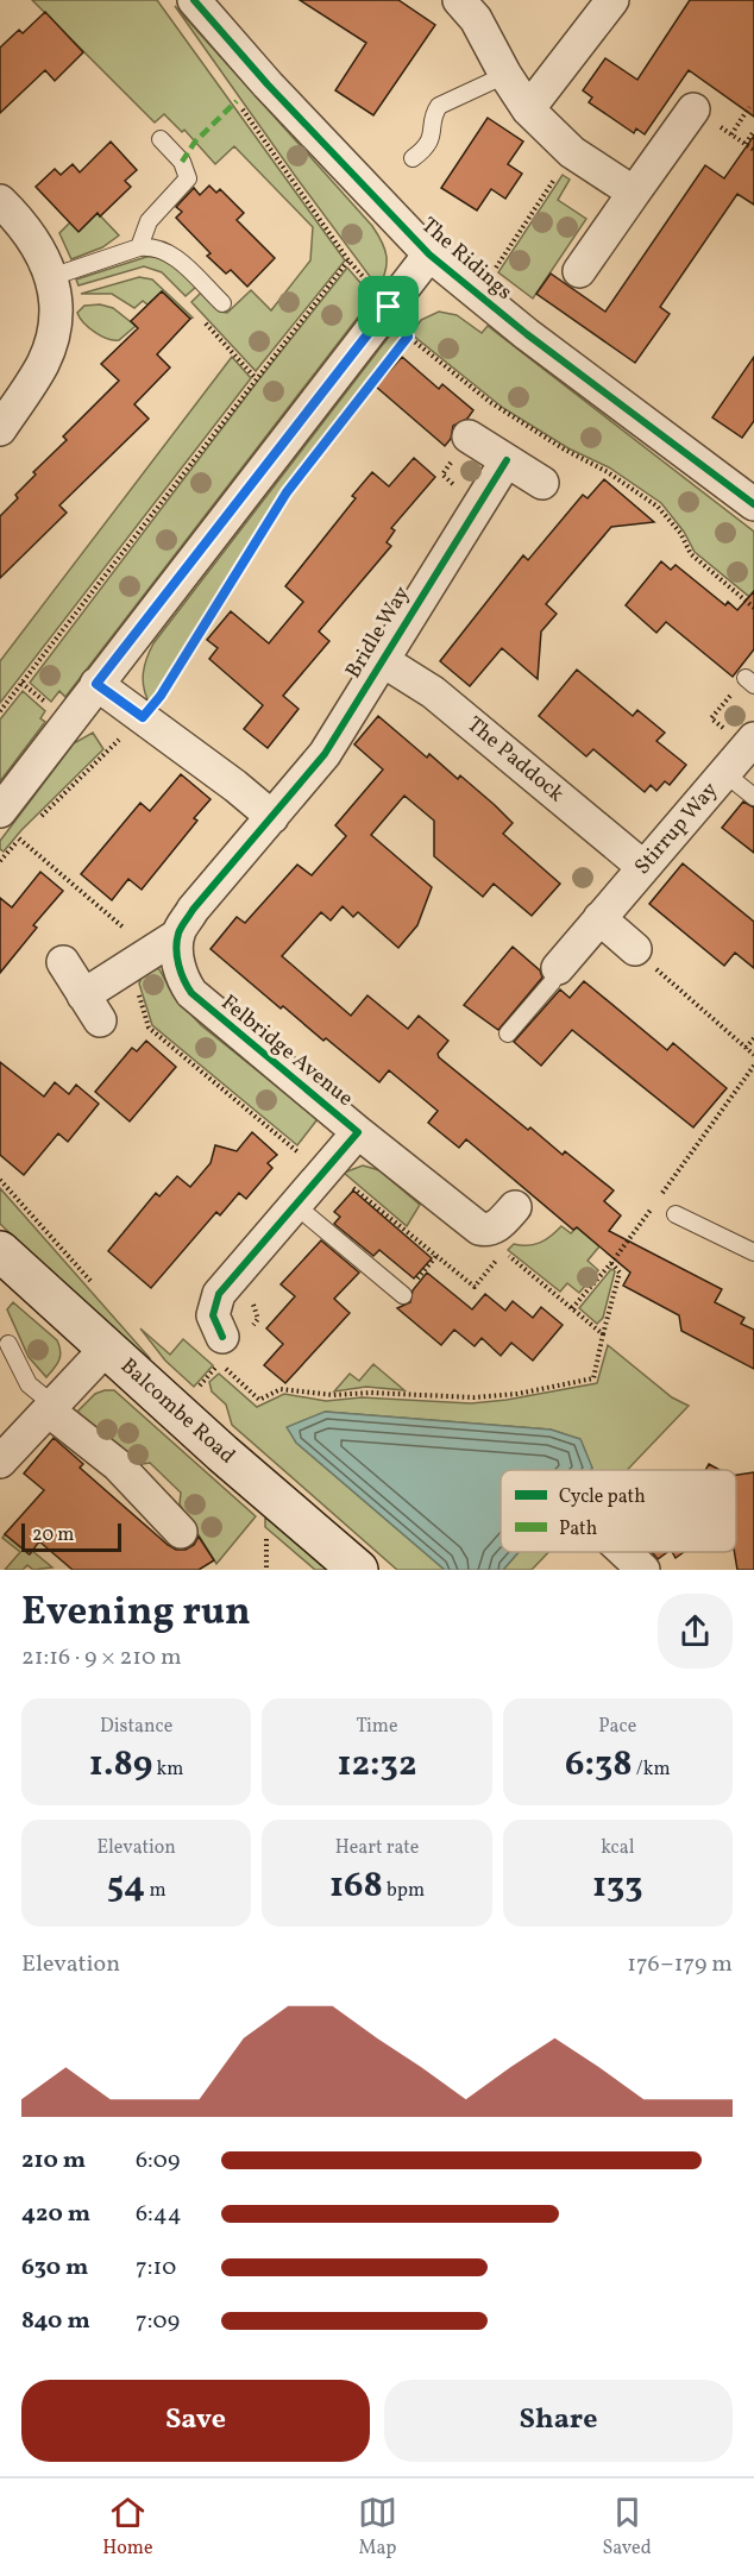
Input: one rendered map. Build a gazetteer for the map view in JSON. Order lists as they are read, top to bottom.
{
  "streets": {
    "main road": ["Balcombe Road"],
    "street": [
      "The Ridings",
      "Bridle Way",
      "The Paddock",
      "Stirrup Way",
      "Felbridge Avenue"
    ]
  },
  "crossings": [
    ["Bridle Way", "The Paddock"],
    ["The Paddock", "Stirrup Way"]
  ],
  "legend": ["Cycle path", "Path"],
  "scale_bar": "20 m",
  "page": {
    "scale": "20 m",
    "heading": ["Evening run", "21:16 · 9 × 210 m"],
    "stats": [
      ["Distance", "1.89 km"],
      ["Time", "12:32"],
      ["Pace", "6:38 /km"],
      ["Elevation", "54 m"],
      ["Heart rate", "168 bpm"],
      ["kcal", "133"]
    ],
    "chart": ["Elevation", "176–179 m"],
    "list": [
      {
        "name": "210 m",
        "note": "6:09"
      },
      {
        "name": "420 m",
        "note": "6:44"
      },
      {
        "name": "630 m",
        "note": "7:10"
      },
      {
        "name": "840 m",
        "note": "7:09"
      }
    ],
    "buttons": ["Save", "Share"],
    "tabs": ["Home", "Map", "Saved"]
  }
}
